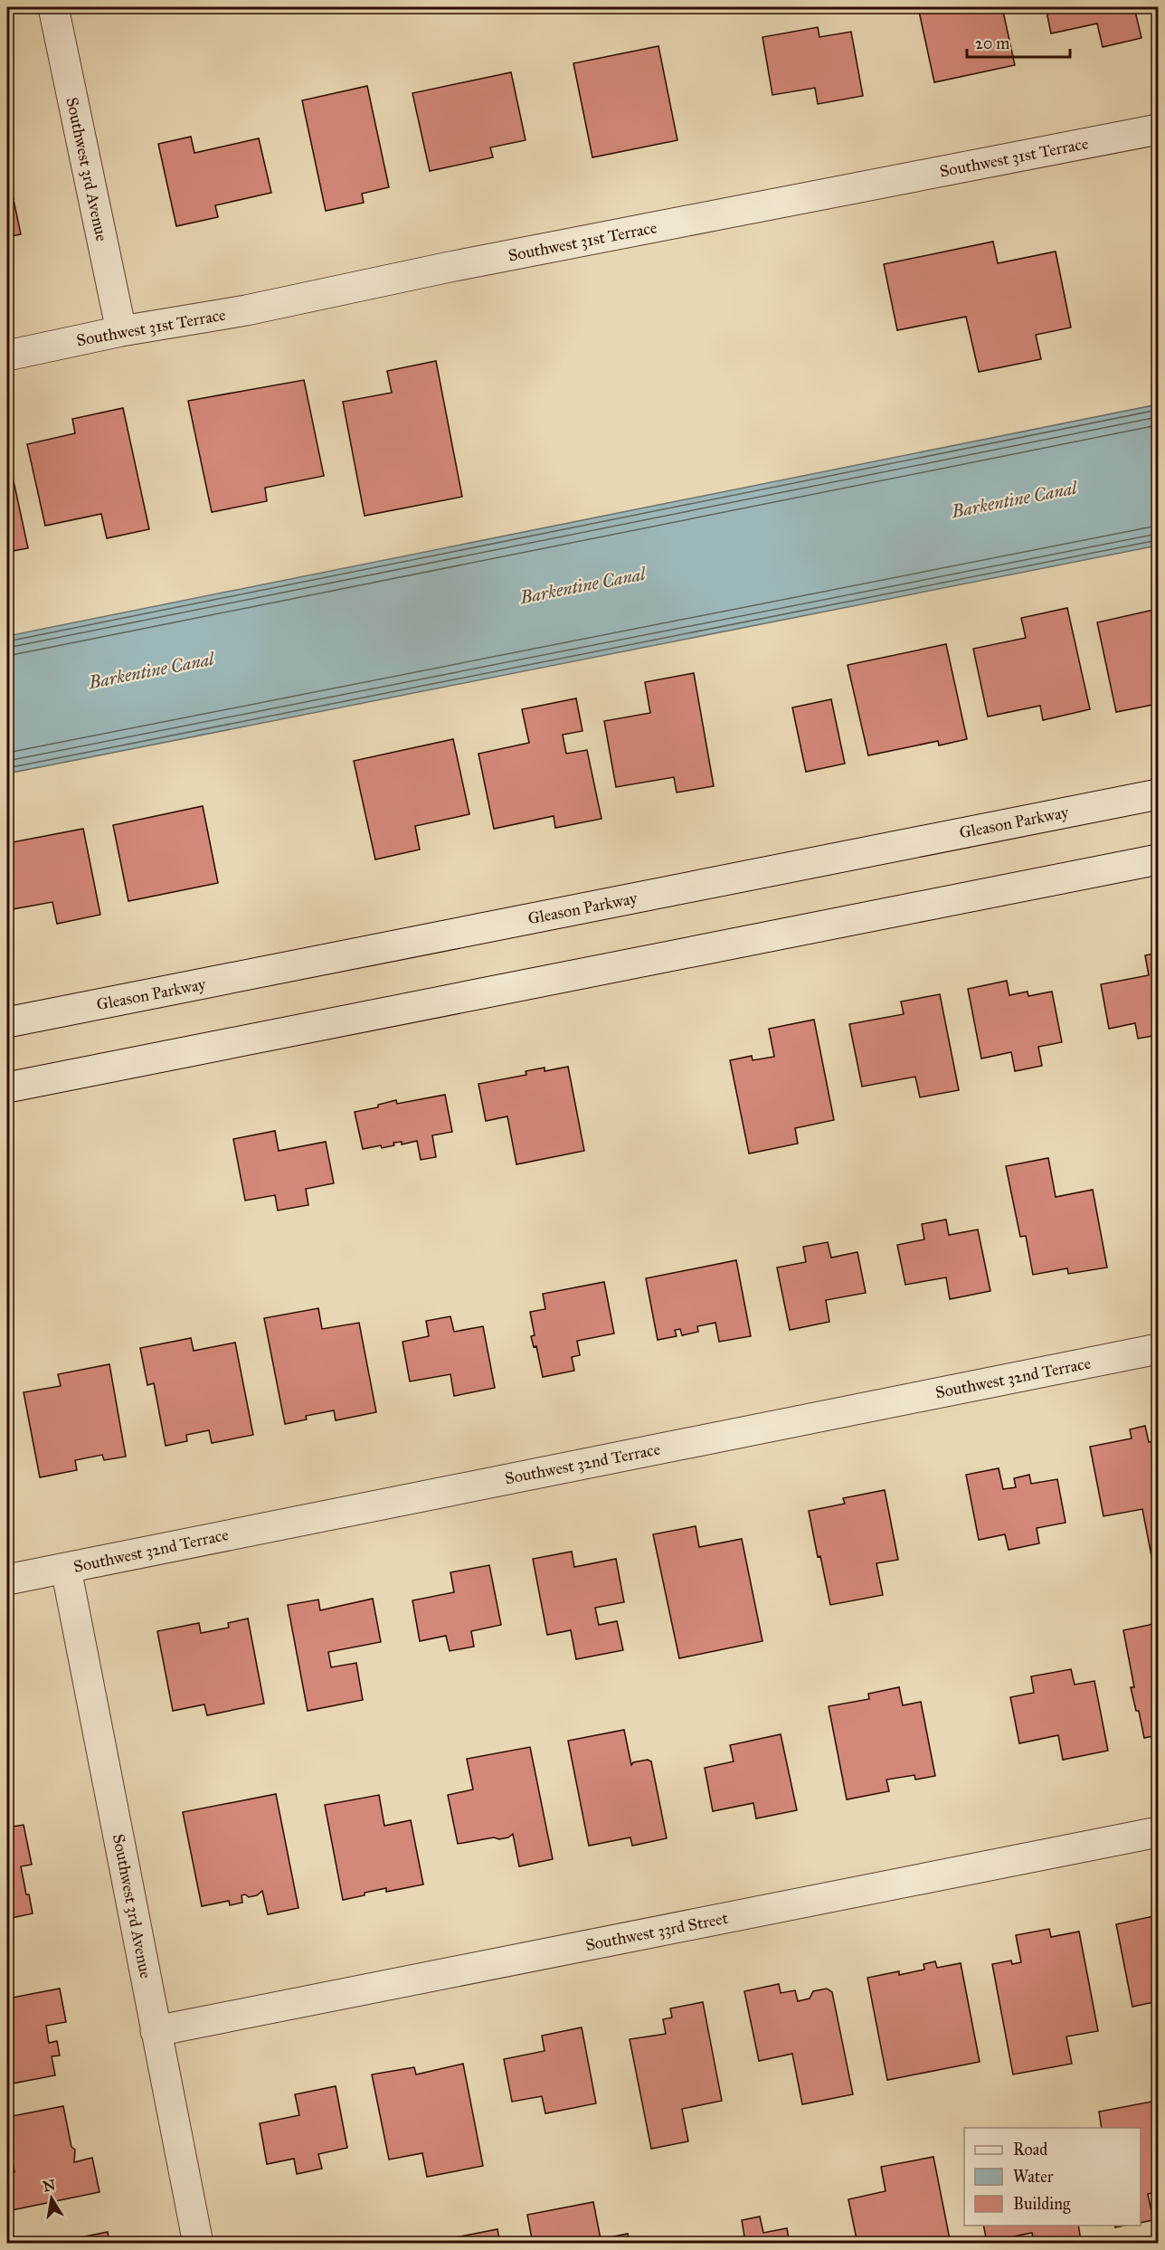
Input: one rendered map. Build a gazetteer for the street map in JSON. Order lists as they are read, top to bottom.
{
  "streets": {
    "street": [
      "Southwest 31st Terrace",
      "Southwest 3rd Avenue",
      "Gleason Parkway",
      "Southwest 32nd Terrace",
      "Southwest 33rd Street"
    ]
  },
  "crossings": [
    ["Southwest 31st Terrace", "Southwest 3rd Avenue"],
    ["Southwest 3rd Avenue", "Southwest 32nd Terrace"],
    ["Southwest 3rd Avenue", "Southwest 33rd Street"]
  ],
  "water": ["Barkentine Canal"],
  "legend": ["Road", "Water", "Building"],
  "scale_bar": "20 m",
  "north": "top"
}
